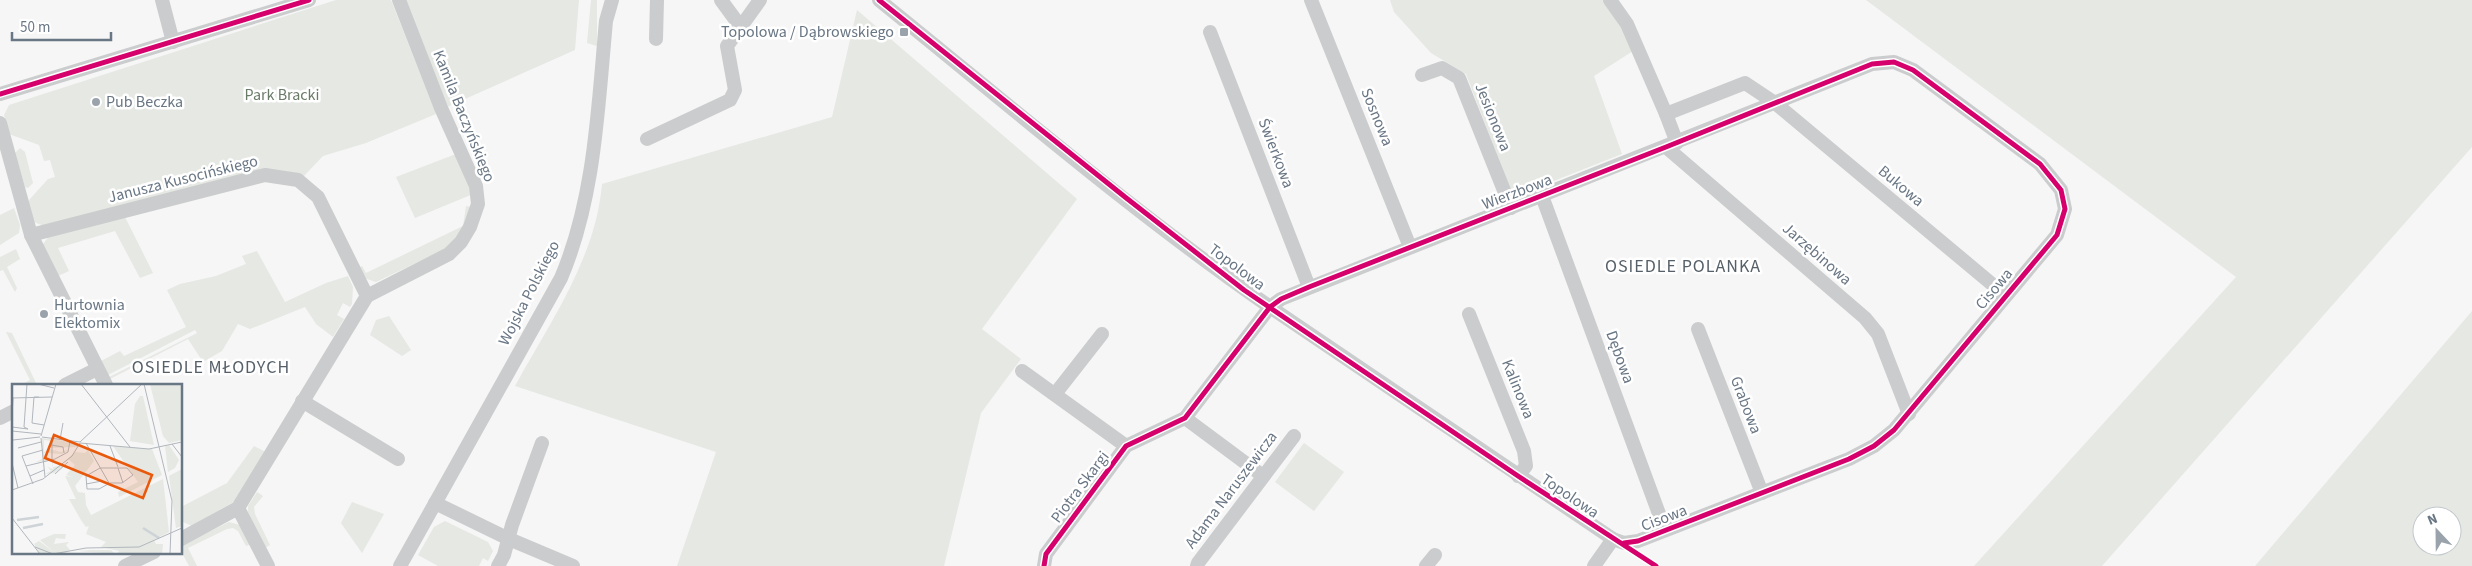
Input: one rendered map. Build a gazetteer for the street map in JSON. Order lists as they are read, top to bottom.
{
  "streets": {
    "street": [
      "Kamila Baczyńskiego",
      "Sosnowa",
      "Jesionowa",
      "Świerkowa",
      "Janusza Kusocińskiego",
      "Bukowa",
      "Wierzbowa",
      "Jarzębinowa",
      "Topolowa",
      "Cisowa",
      "Wojska Polskiego",
      "Dębowa",
      "Kalinowa",
      "Grabowa",
      "Piotra Skargi",
      "Adama Naruszewicza"
    ]
  },
  "crossings": [
    ["Kamila Baczyńskiego", "Janusza Kusocińskiego"],
    ["Sosnowa", "Wierzbowa"],
    ["Jesionowa", "Wierzbowa"],
    ["Świerkowa", "Wierzbowa"],
    ["Bukowa", "Wierzbowa"],
    ["Bukowa", "Cisowa"],
    ["Wierzbowa", "Jarzębinowa"],
    ["Wierzbowa", "Topolowa"],
    ["Wierzbowa", "Cisowa"],
    ["Wierzbowa", "Dębowa"],
    ["Wierzbowa", "Piotra Skargi"],
    ["Jarzębinowa", "Cisowa"],
    ["Topolowa", "Cisowa"],
    ["Topolowa", "Kalinowa"],
    ["Topolowa", "Piotra Skargi"],
    ["Cisowa", "Dębowa"],
    ["Cisowa", "Grabowa"]
  ],
  "districts": ["OSIEDLE POLANKA", "OSIEDLE MŁODYCH"],
  "parks": ["Park Bracki"],
  "places": {
    "transit": ["Topolowa / Dąbrowskiego"],
    "other": ["Pub Beczka", "Hurtownia Elektomix"]
  },
  "scale_bar": "50 m",
  "north": "top"
}
